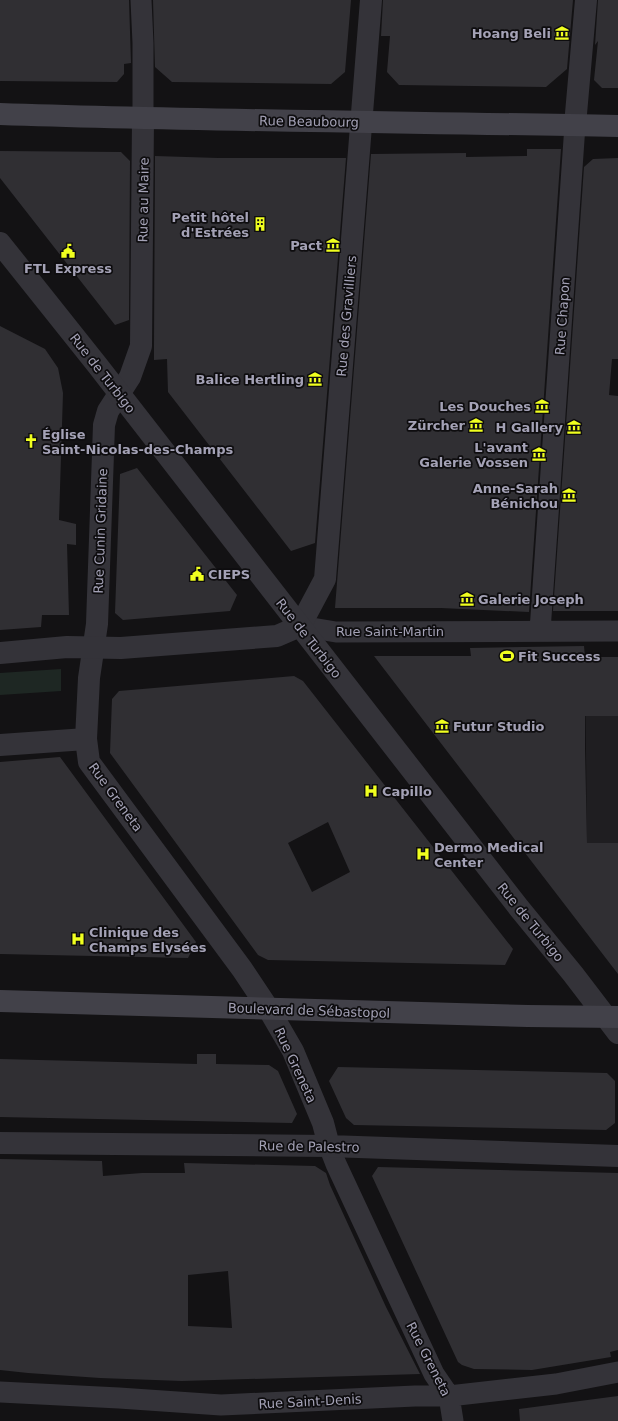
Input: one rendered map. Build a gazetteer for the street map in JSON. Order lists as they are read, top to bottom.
{
  "streets": {
    "main road": ["Rue Beaubourg", "Boulevard de Sébastopol"],
    "street": [
      "Rue au Maire",
      "Rue des Gravilliers",
      "Rue Chapon",
      "Rue de Turbigo",
      "Rue Cunin Gridaine",
      "Rue Saint-Martin",
      "Rue Greneta",
      "Rue de Palestro",
      "Rue Saint-Denis"
    ]
  },
  "crossings": [
    ["Rue Beaubourg", "Rue au Maire"],
    ["Rue Beaubourg", "Rue des Gravilliers"],
    ["Rue Beaubourg", "Rue Chapon"],
    ["Rue au Maire", "Rue de Turbigo"],
    ["Rue au Maire", "Rue Cunin Gridaine"],
    ["Rue des Gravilliers", "Rue de Turbigo"],
    ["Rue des Gravilliers", "Rue Saint-Martin"],
    ["Rue Chapon", "Rue Saint-Martin"],
    ["Rue de Turbigo", "Rue Cunin Gridaine"],
    ["Rue de Turbigo", "Rue Saint-Martin"],
    ["Rue de Turbigo", "Boulevard de Sébastopol"],
    ["Rue Greneta", "Boulevard de Sébastopol"],
    ["Rue Greneta", "Rue de Palestro"],
    ["Rue Greneta", "Rue Saint-Denis"]
  ],
  "places": {
    "museum": [
      "Hoang Beli",
      "Pact",
      "Balice Hertling",
      "Les Douches",
      "Zürcher",
      "H Gallery",
      "L'avant Galerie Vossen",
      "Anne-Sarah Bénichou",
      "Galerie Joseph",
      "Futur Studio"
    ],
    "building": ["Petit hôtel d'Estrées"],
    "public building": ["FTL Express", "CIEPS"],
    "church": ["Église Saint-Nicolas-des-Champs"],
    "sports": ["Fit Success"],
    "hospital": ["Capillo", "Dermo Medical Center", "Clinique des Champs Elysées"]
  }
}
